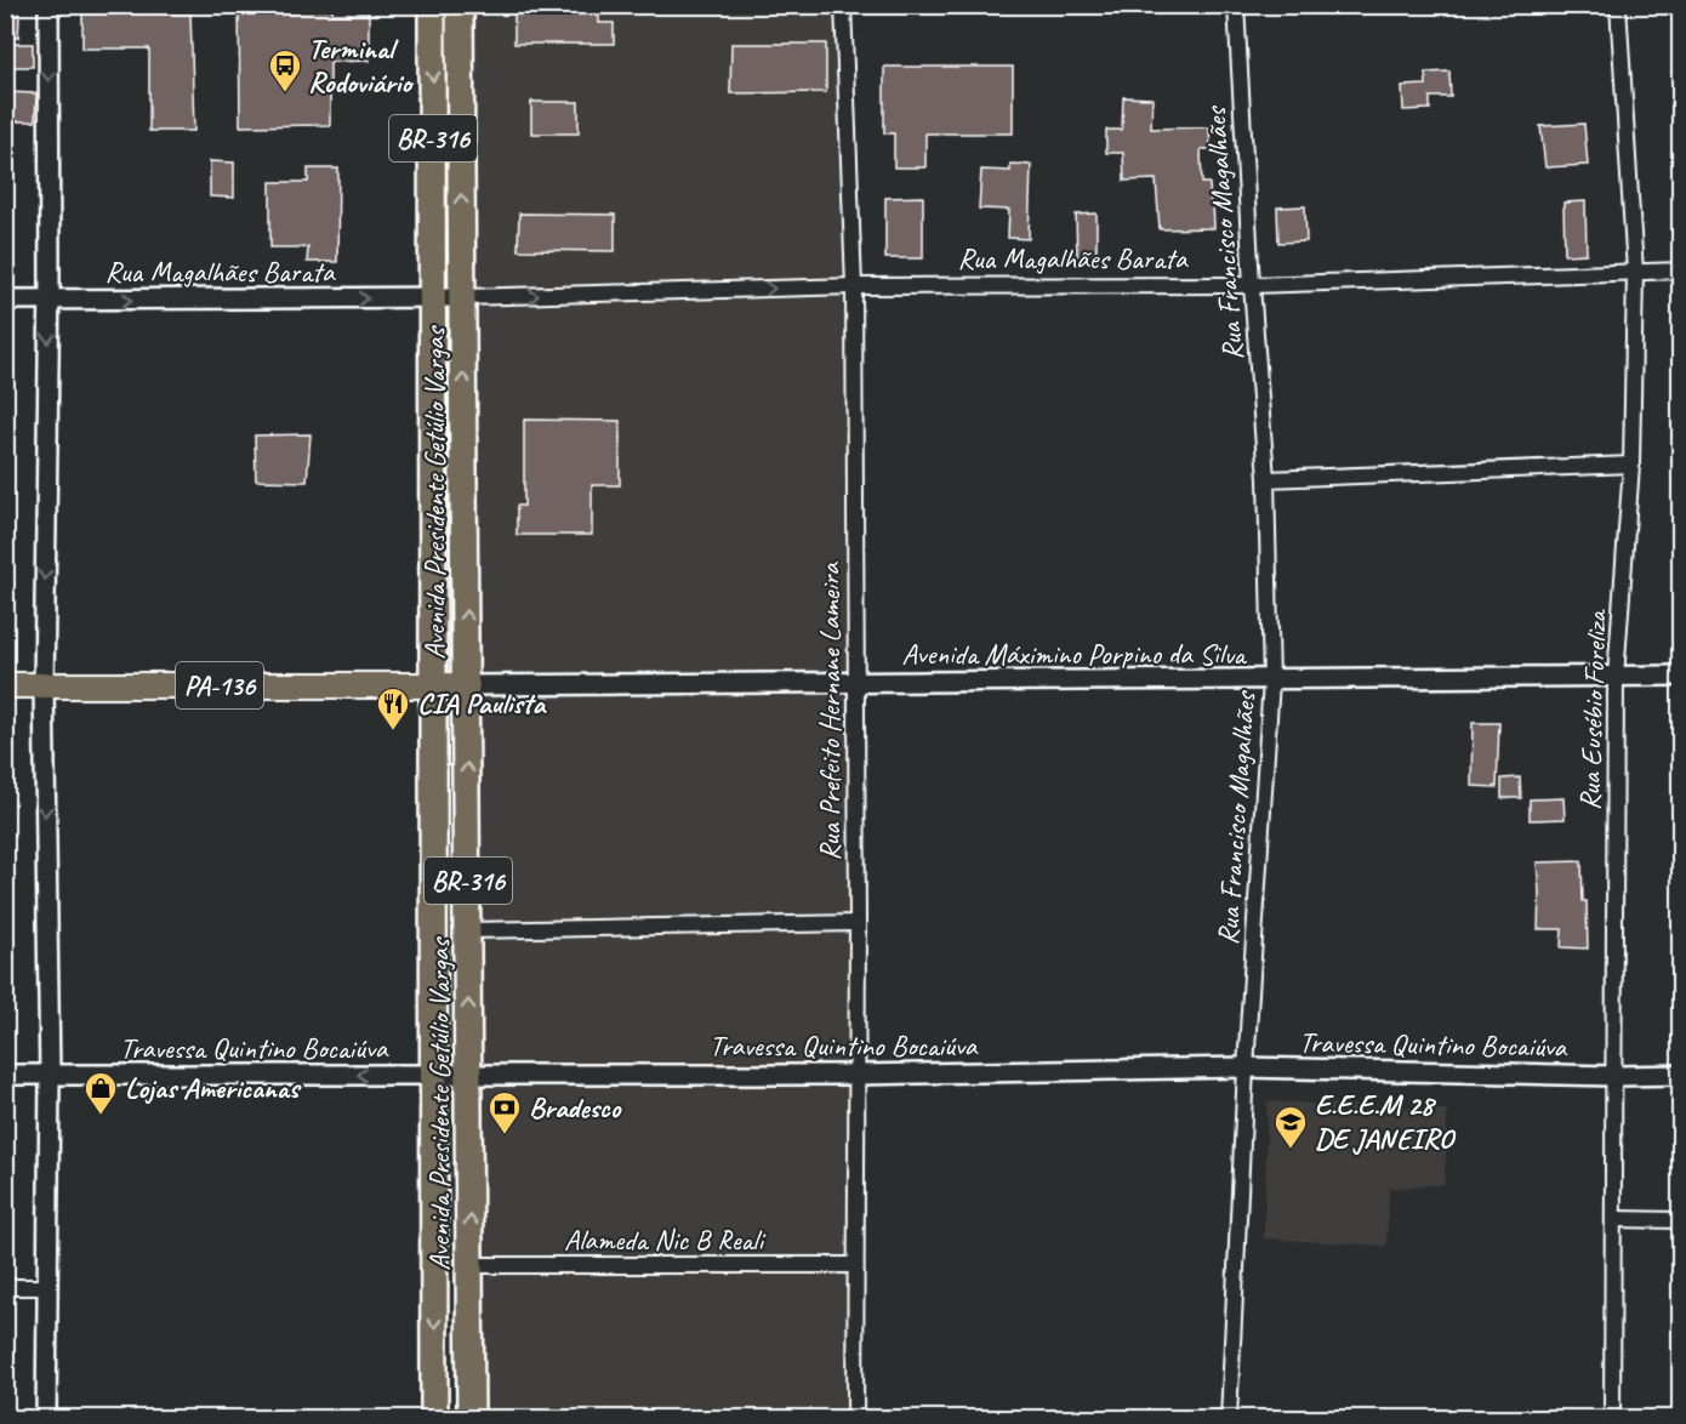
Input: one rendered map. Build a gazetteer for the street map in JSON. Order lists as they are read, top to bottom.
{
  "streets": {
    "highway": ["BR-316", "Avenida Presidente Getúlio Vargas"],
    "main road": ["PA-136"],
    "street": [
      "Rua Francisco Magalhães",
      "Rua Magalhães Barata",
      "Avenida Máximino Porpino da Silva",
      "Rua Eusébio Foreliza",
      "Rua Prefeito Hernane Lameira",
      "Travessa Quintino Bocaiúva",
      "Alameda Nic B Reali"
    ]
  },
  "crossings": [
    ["Rua Francisco Magalhães", "Rua Magalhães Barata"],
    ["Rua Francisco Magalhães", "Avenida Máximino Porpino da Silva"],
    ["Rua Francisco Magalhães", "Travessa Quintino Bocaiúva"],
    ["Rua Magalhães Barata", "Avenida Presidente Getúlio Vargas"],
    ["Rua Magalhães Barata", "Rua Eusébio Foreliza"],
    ["Rua Magalhães Barata", "Rua Prefeito Hernane Lameira"],
    ["Avenida Presidente Getúlio Vargas", "Avenida Máximino Porpino da Silva"],
    ["Avenida Presidente Getúlio Vargas", "PA-136"],
    ["Avenida Presidente Getúlio Vargas", "Travessa Quintino Bocaiúva"],
    ["Avenida Presidente Getúlio Vargas", "Alameda Nic B Reali"],
    ["Avenida Máximino Porpino da Silva", "PA-136"],
    ["Avenida Máximino Porpino da Silva", "Rua Eusébio Foreliza"],
    ["Avenida Máximino Porpino da Silva", "Rua Prefeito Hernane Lameira"],
    ["Rua Eusébio Foreliza", "Travessa Quintino Bocaiúva"],
    ["Rua Prefeito Hernane Lameira", "Travessa Quintino Bocaiúva"],
    ["Rua Prefeito Hernane Lameira", "Alameda Nic B Reali"]
  ],
  "one_way": ["Rua Magalhães Barata"],
  "places": {
    "bus stop": ["Terminal Rodoviário"],
    "restaurant": ["CIA Paulista"],
    "shop": ["Lojas Americanas"],
    "bank": ["Bradesco"],
    "school or university": ["E.E.E.M 28 DE JANEIRO"]
  }
}
